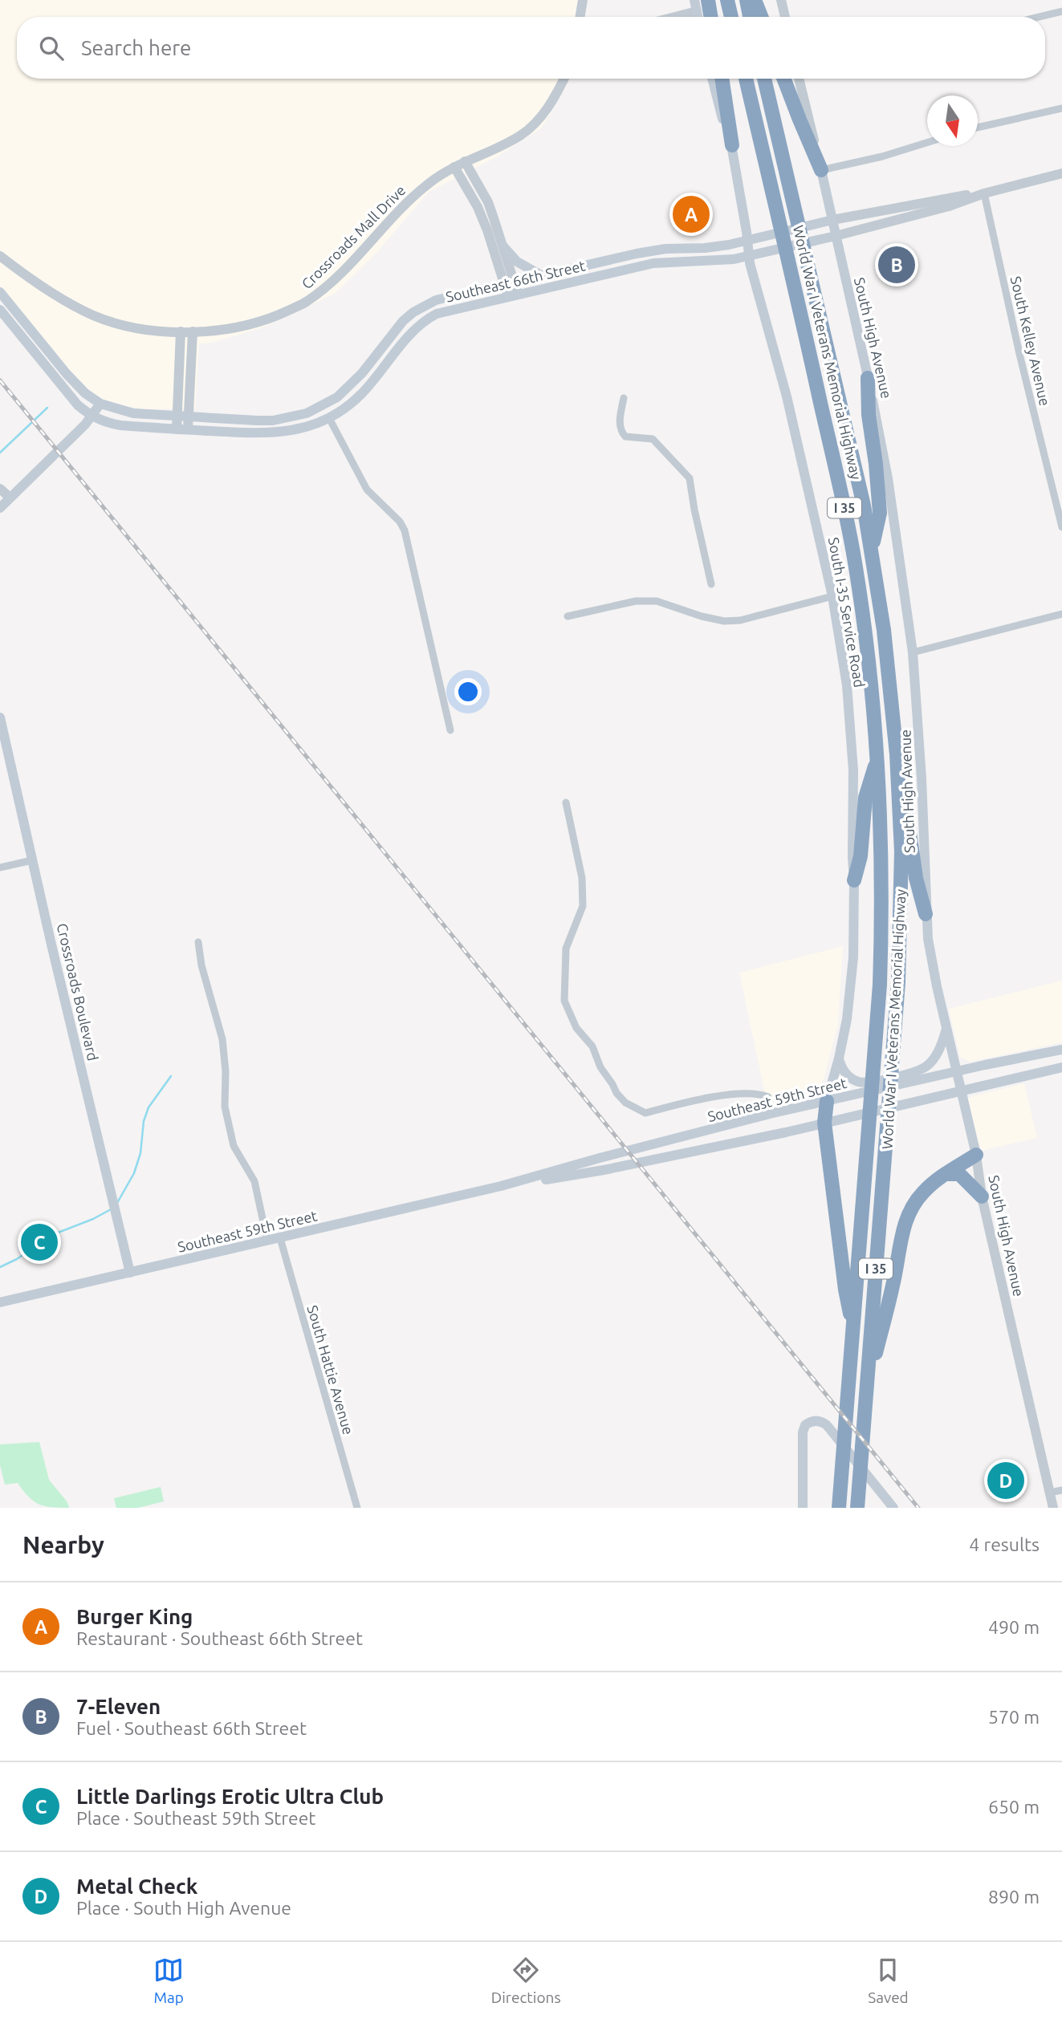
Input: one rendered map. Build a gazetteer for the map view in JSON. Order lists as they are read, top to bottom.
{
  "streets": {
    "highway": ["World War I Veterans Memorial Highway", "I 35"],
    "main road": [
      "Southeast 66th Street",
      "South High Avenue",
      "South I-35 Service Road",
      "Crossroads Boulevard",
      "Southeast 59th Street"
    ],
    "street": ["Crossroads Mall Drive", "South Kelley Avenue", "South Hattie Avenue"]
  },
  "crossings": [
    ["Southeast 66th Street", "South High Avenue"],
    ["Southeast 66th Street", "South Kelley Avenue"],
    ["Southeast 66th Street", "South I-35 Service Road"],
    ["South High Avenue", "Southeast 59th Street"],
    ["South I-35 Service Road", "Southeast 59th Street"],
    ["Crossroads Boulevard", "Southeast 59th Street"],
    ["Southeast 59th Street", "South Hattie Avenue"]
  ],
  "north": "bottom",
  "page": {
    "search": "Search here",
    "pins": [
      "A",
      "B",
      "C",
      "D"
    ],
    "heading": ["Nearby", "4 results"],
    "list": [
      {
        "mark": "A",
        "name": "Burger King",
        "note": "Restaurant · Southeast 66th Street",
        "value": "490 m"
      },
      {
        "mark": "B",
        "name": "7-Eleven",
        "note": "Fuel · Southeast 66th Street",
        "value": "570 m"
      },
      {
        "mark": "C",
        "name": "Little Darlings Erotic Ultra Club",
        "note": "Place · Southeast 59th Street",
        "value": "650 m"
      },
      {
        "mark": "D",
        "name": "Metal Check",
        "note": "Place · South High Avenue",
        "value": "890 m"
      }
    ],
    "nav": ["Map", "Directions", "Saved"]
  }
}
